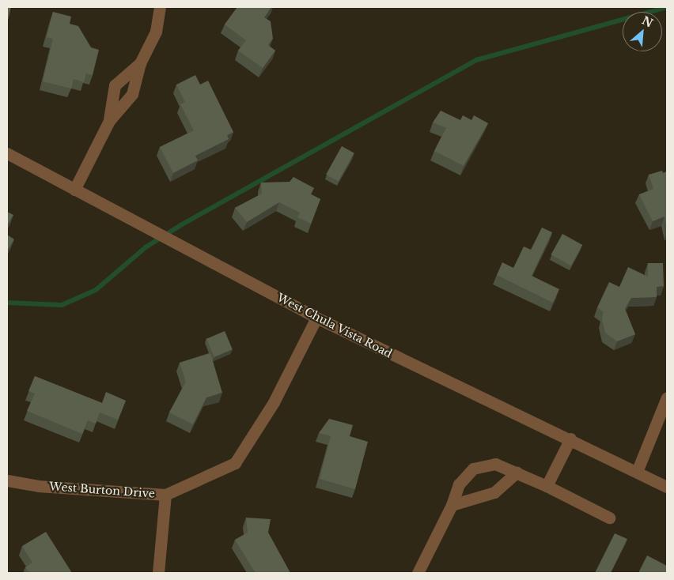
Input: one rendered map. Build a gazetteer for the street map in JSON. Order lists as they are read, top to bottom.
{
  "streets": {
    "street": ["West Chula Vista Road", "West Burton Drive"]
  },
  "north": "top right"
}
